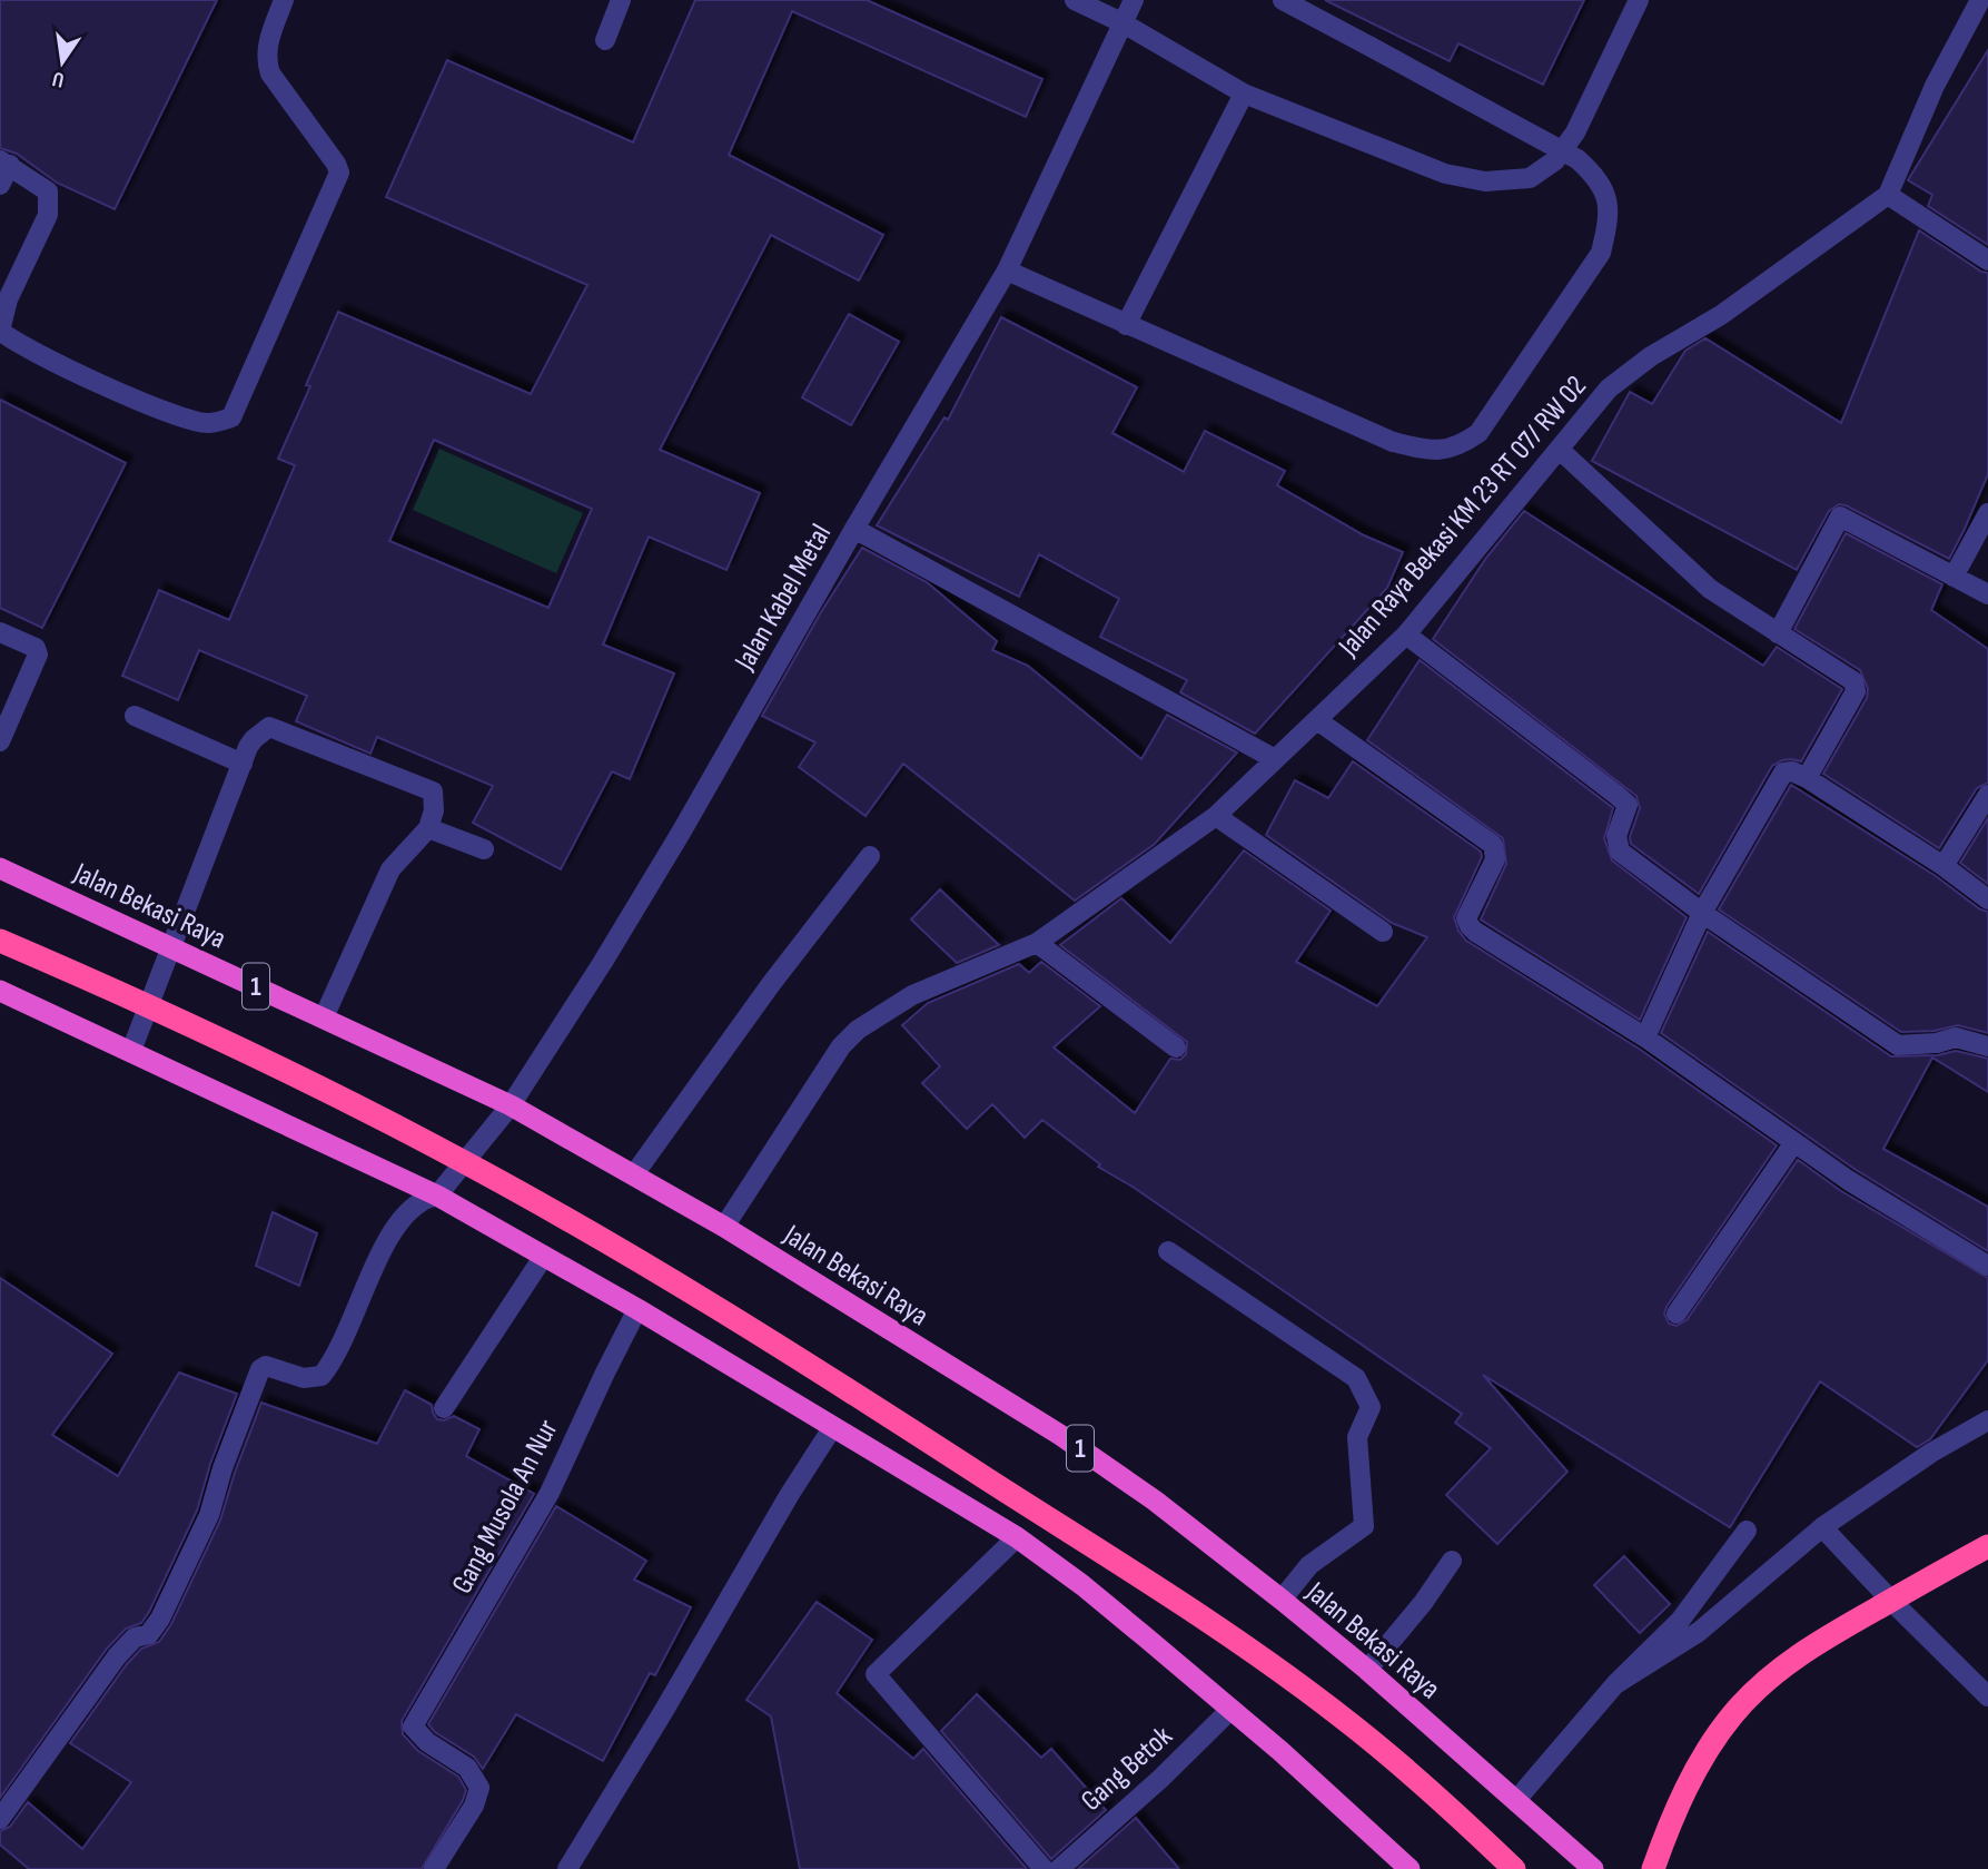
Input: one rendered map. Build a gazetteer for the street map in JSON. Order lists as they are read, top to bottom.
{
  "streets": {
    "highway": ["Jalan Bekasi Raya", "1"],
    "street": [
      "Jalan Raya Bekasi KM 23 RT 07/ RW 02",
      "Jalan Kabel Metal",
      "Gang Musola An Nur",
      "Gang Betok"
    ]
  },
  "crossings": [
    ["Jalan Raya Bekasi KM 23 RT 07/ RW 02", "Jalan Bekasi Raya"],
    ["Jalan Kabel Metal", "Jalan Bekasi Raya"]
  ],
  "north": "bottom"
}
